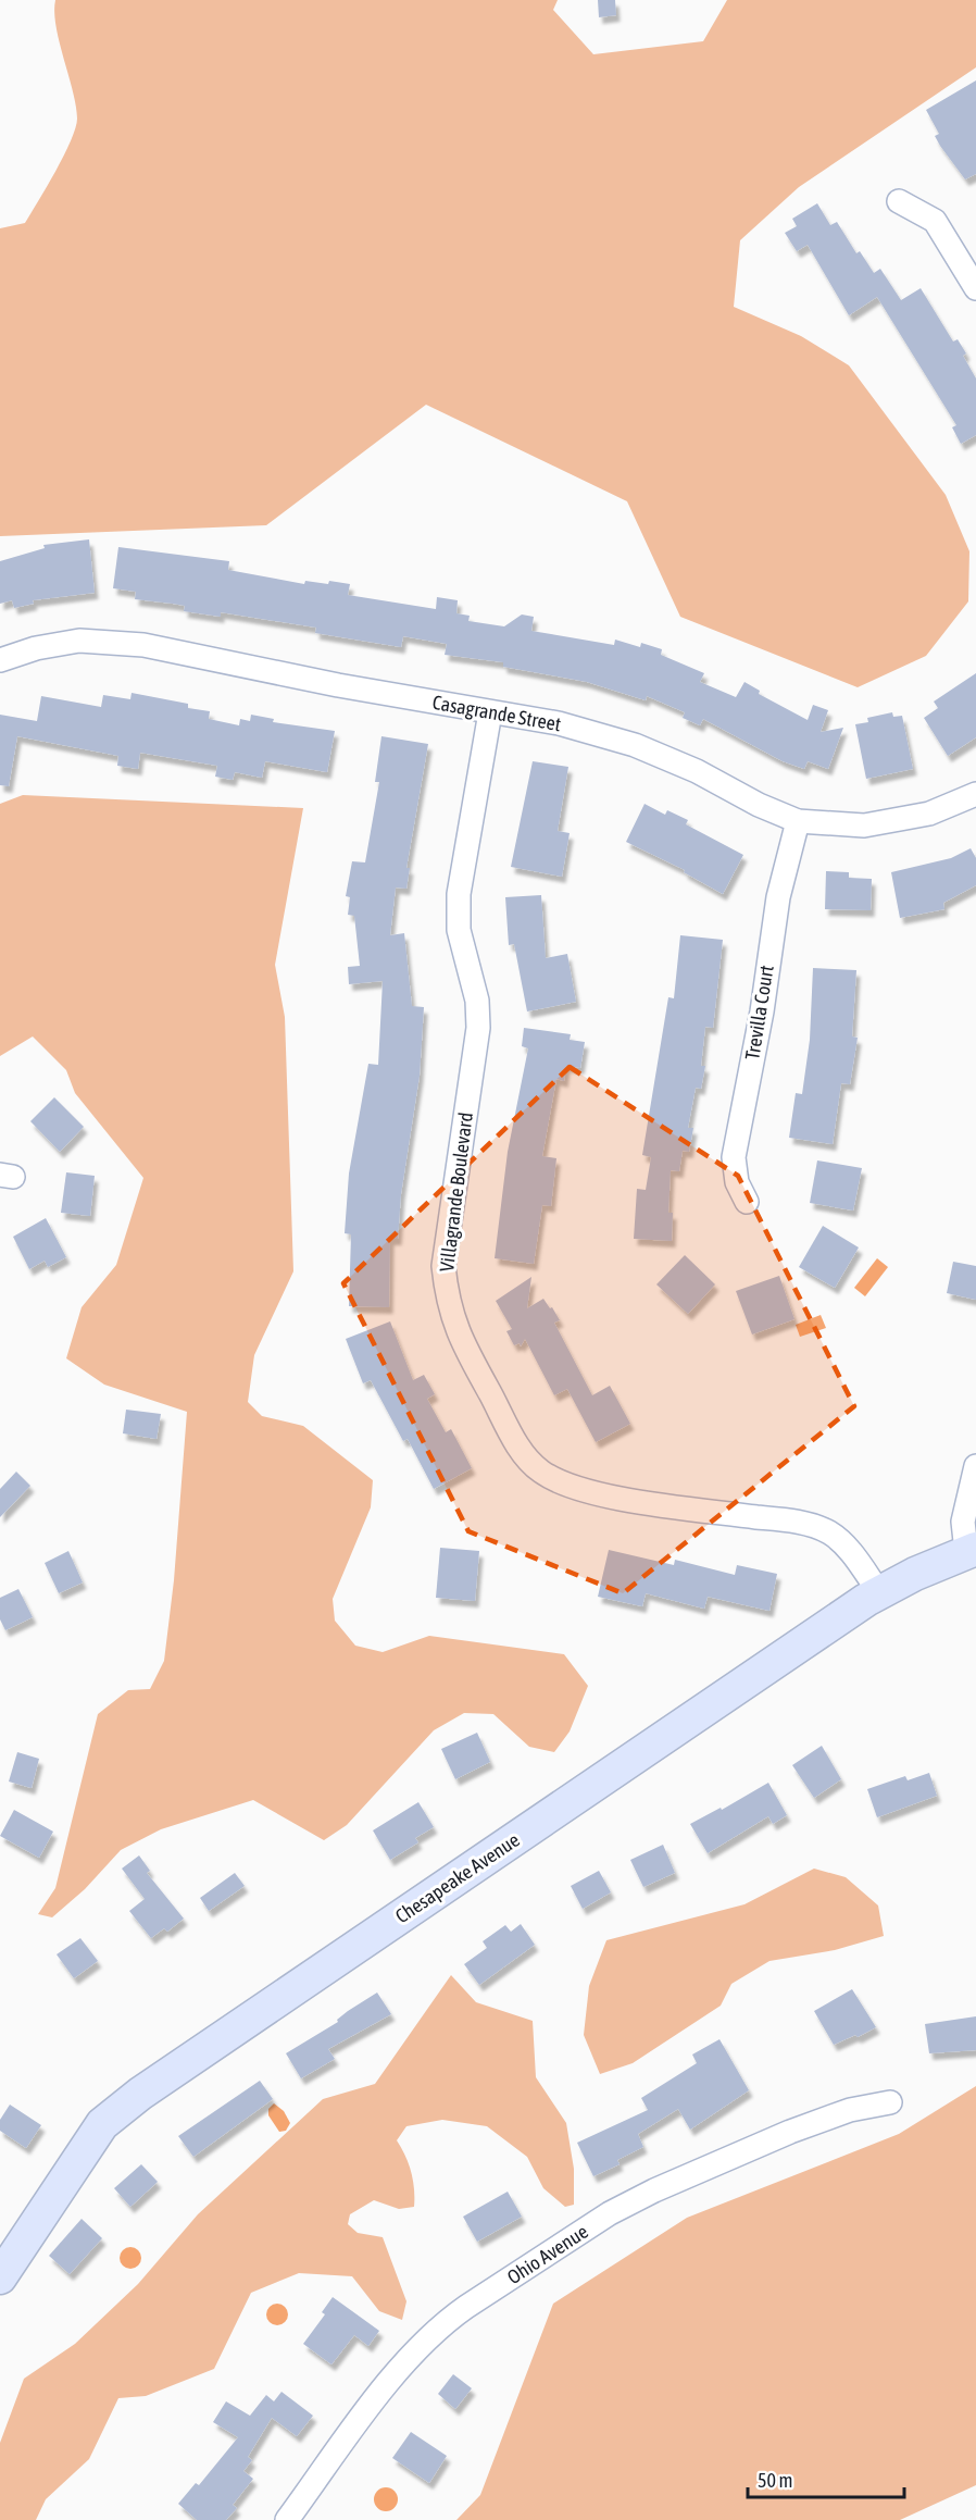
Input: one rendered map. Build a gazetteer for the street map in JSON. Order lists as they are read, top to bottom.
{
  "streets": {
    "street": [
      "Casagrande Street",
      "Trevilla Court",
      "Villagrande Boulevard",
      "Chesapeake Avenue",
      "Ohio Avenue"
    ]
  },
  "crossings": [
    ["Casagrande Street", "Trevilla Court"],
    ["Casagrande Street", "Villagrande Boulevard"],
    ["Villagrande Boulevard", "Chesapeake Avenue"]
  ],
  "scale_bar": "50 m"
}
